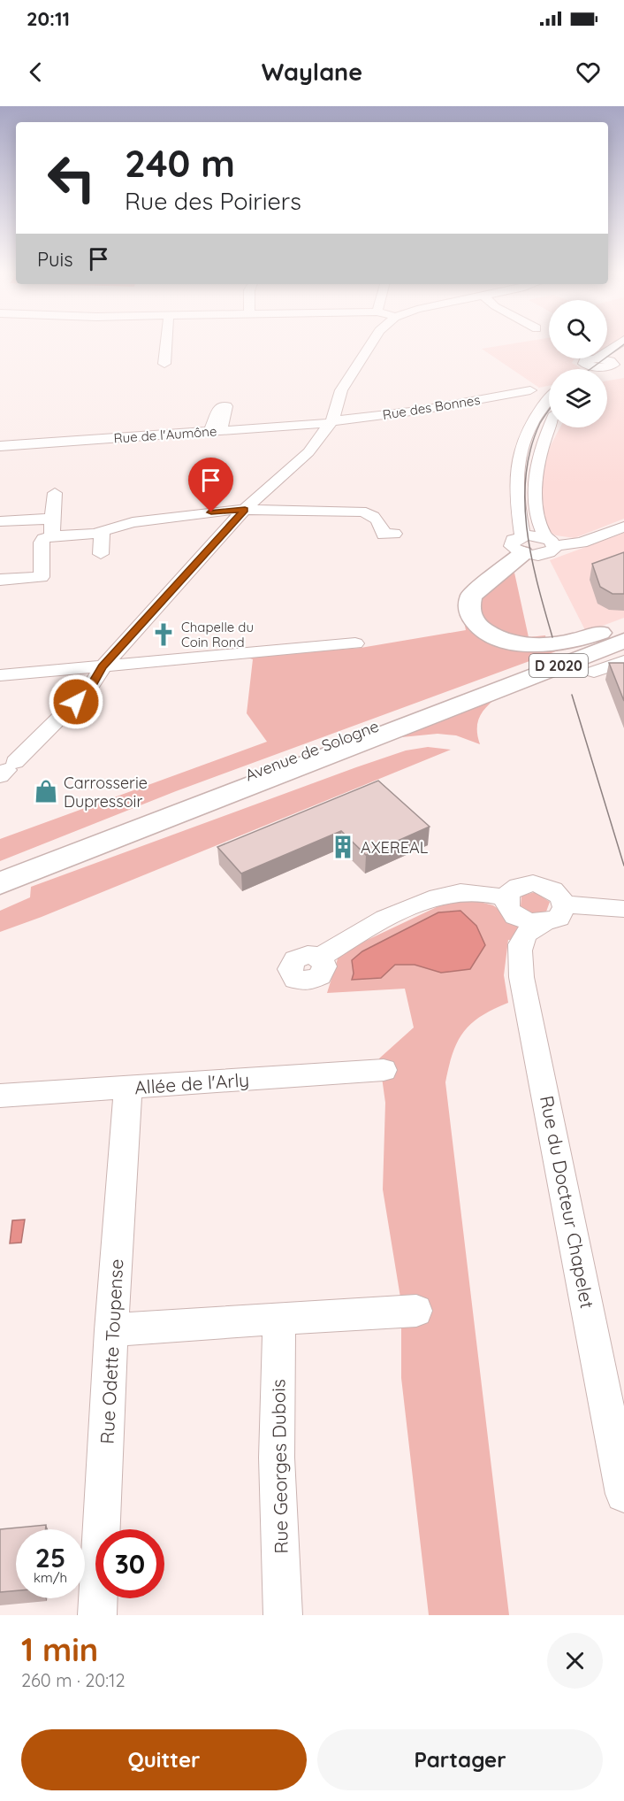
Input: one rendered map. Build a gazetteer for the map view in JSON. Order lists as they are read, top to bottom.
{
  "streets": {
    "main road": ["Avenue de Sologne"],
    "street": [
      "Rue des Bonnes",
      "Rue de l'Aumône",
      "Allée de l'Arly",
      "Rue du Docteur Chapelet",
      "Rue Odette Toupense",
      "Rue Georges Dubois"
    ]
  },
  "crossings": [
    ["Rue des Bonnes", "Rue de l'Aumône"],
    ["Allée de l'Arly", "Rue Odette Toupense"]
  ],
  "places": {
    "church": ["Chapelle du Coin Rond"],
    "shop": ["Carrosserie Dupressoir"],
    "building": ["AXEREAL"]
  },
  "page": {
    "status": "20:11",
    "header": "Waylane",
    "turn": ["240 m", "Rue des Poiriers"],
    "then": "Puis",
    "speed": "25 km/h",
    "limit": "30",
    "heading": ["1 min", "260 m · 20:12"],
    "buttons": ["Quitter", "Partager"]
  }
}
